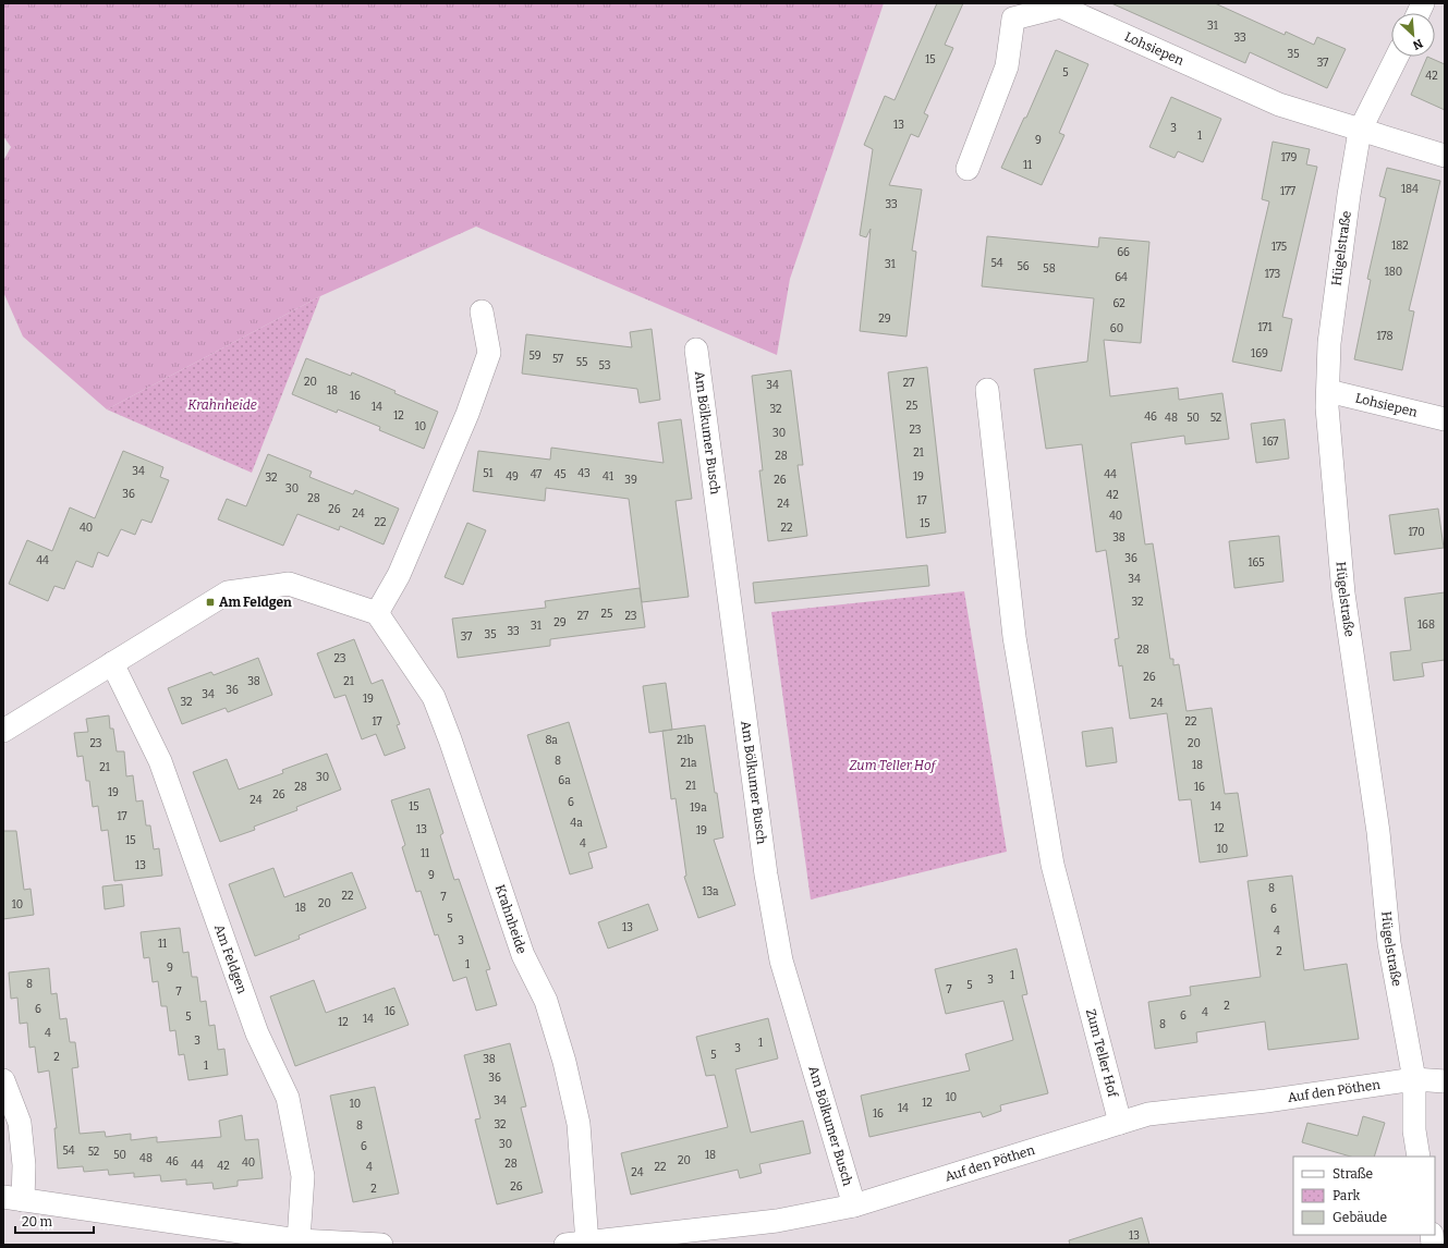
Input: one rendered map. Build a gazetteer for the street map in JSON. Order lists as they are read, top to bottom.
{
  "streets": {
    "street": [
      "Lohsiepen",
      "Hügelstraße",
      "Am Bölkumer Busch",
      "Krahnheide",
      "Am Feldgen",
      "Zum Teller Hof",
      "Auf den Pöthen"
    ]
  },
  "crossings": [
    ["Lohsiepen", "Hügelstraße"],
    ["Hügelstraße", "Auf den Pöthen"],
    ["Am Bölkumer Busch", "Auf den Pöthen"],
    ["Krahnheide", "Auf den Pöthen"],
    ["Zum Teller Hof", "Auf den Pöthen"]
  ],
  "parks": ["Krahnheide", "Zum Teller Hof"],
  "places": {
    "transit": ["Am Feldgen"]
  },
  "house_numbers": [
    "31",
    "33",
    "35",
    "15",
    "37",
    "5",
    "42",
    "13",
    "3",
    "1",
    "9",
    "179",
    "11",
    "184",
    "177",
    "33",
    "182",
    "175",
    "66",
    "54",
    "31",
    "56",
    "58",
    "180",
    "173",
    "64",
    "62",
    "29",
    "171",
    "60",
    "178",
    "169",
    "59",
    "57",
    "55",
    "53",
    "20",
    "27",
    "34",
    "18",
    "16",
    "25",
    "14",
    "32",
    "12",
    "46",
    "48",
    "50",
    "52",
    "10",
    "23",
    "30",
    "167",
    "21",
    "28",
    "34",
    "51",
    "43",
    "47",
    "45",
    "44",
    "49",
    "41",
    "19",
    "32",
    "39",
    "26",
    "30",
    "36",
    "42",
    "28",
    "17",
    "24",
    "26",
    "24",
    "40",
    "22",
    "15",
    "40",
    "22",
    "170",
    "38",
    "36",
    "44",
    "165",
    "34",
    "32",
    "25",
    "27",
    "23",
    "29",
    "168",
    "31",
    "33",
    "35",
    "37",
    "28",
    "23",
    "26",
    "38",
    "21",
    "36",
    "34",
    "19",
    "32",
    "24",
    "17",
    "22",
    "8a",
    "21b",
    "23",
    "20",
    "8",
    "21a",
    "18",
    "21",
    "30",
    "6a",
    "21",
    "28",
    "16",
    "19",
    "26",
    "24",
    "6",
    "15",
    "14",
    "19a",
    "17",
    "4a",
    "12",
    "13",
    "19",
    "15",
    "4",
    "10",
    "11",
    "13",
    "9",
    "8",
    "13a",
    "22",
    "7",
    "20",
    "10",
    "18",
    "6",
    "5",
    "13",
    "4",
    "3",
    "11",
    "2",
    "1",
    "9",
    "1",
    "3",
    "8",
    "5",
    "7",
    "7",
    "2",
    "6",
    "16",
    "4",
    "6",
    "5",
    "14",
    "12",
    "8",
    "4",
    "3",
    "1",
    "3",
    "5",
    "2",
    "38",
    "1",
    "36",
    "10",
    "34",
    "12",
    "10",
    "14",
    "16",
    "32",
    "8",
    "30",
    "6",
    "54",
    "52",
    "50",
    "18",
    "48",
    "20",
    "46",
    "40",
    "28",
    "44",
    "42",
    "4",
    "22",
    "24",
    "26",
    "2",
    "13"
  ],
  "legend": ["Straße", "Park", "Gebäude"],
  "scale_bar": "20 m",
  "north": "bottom right"
}
